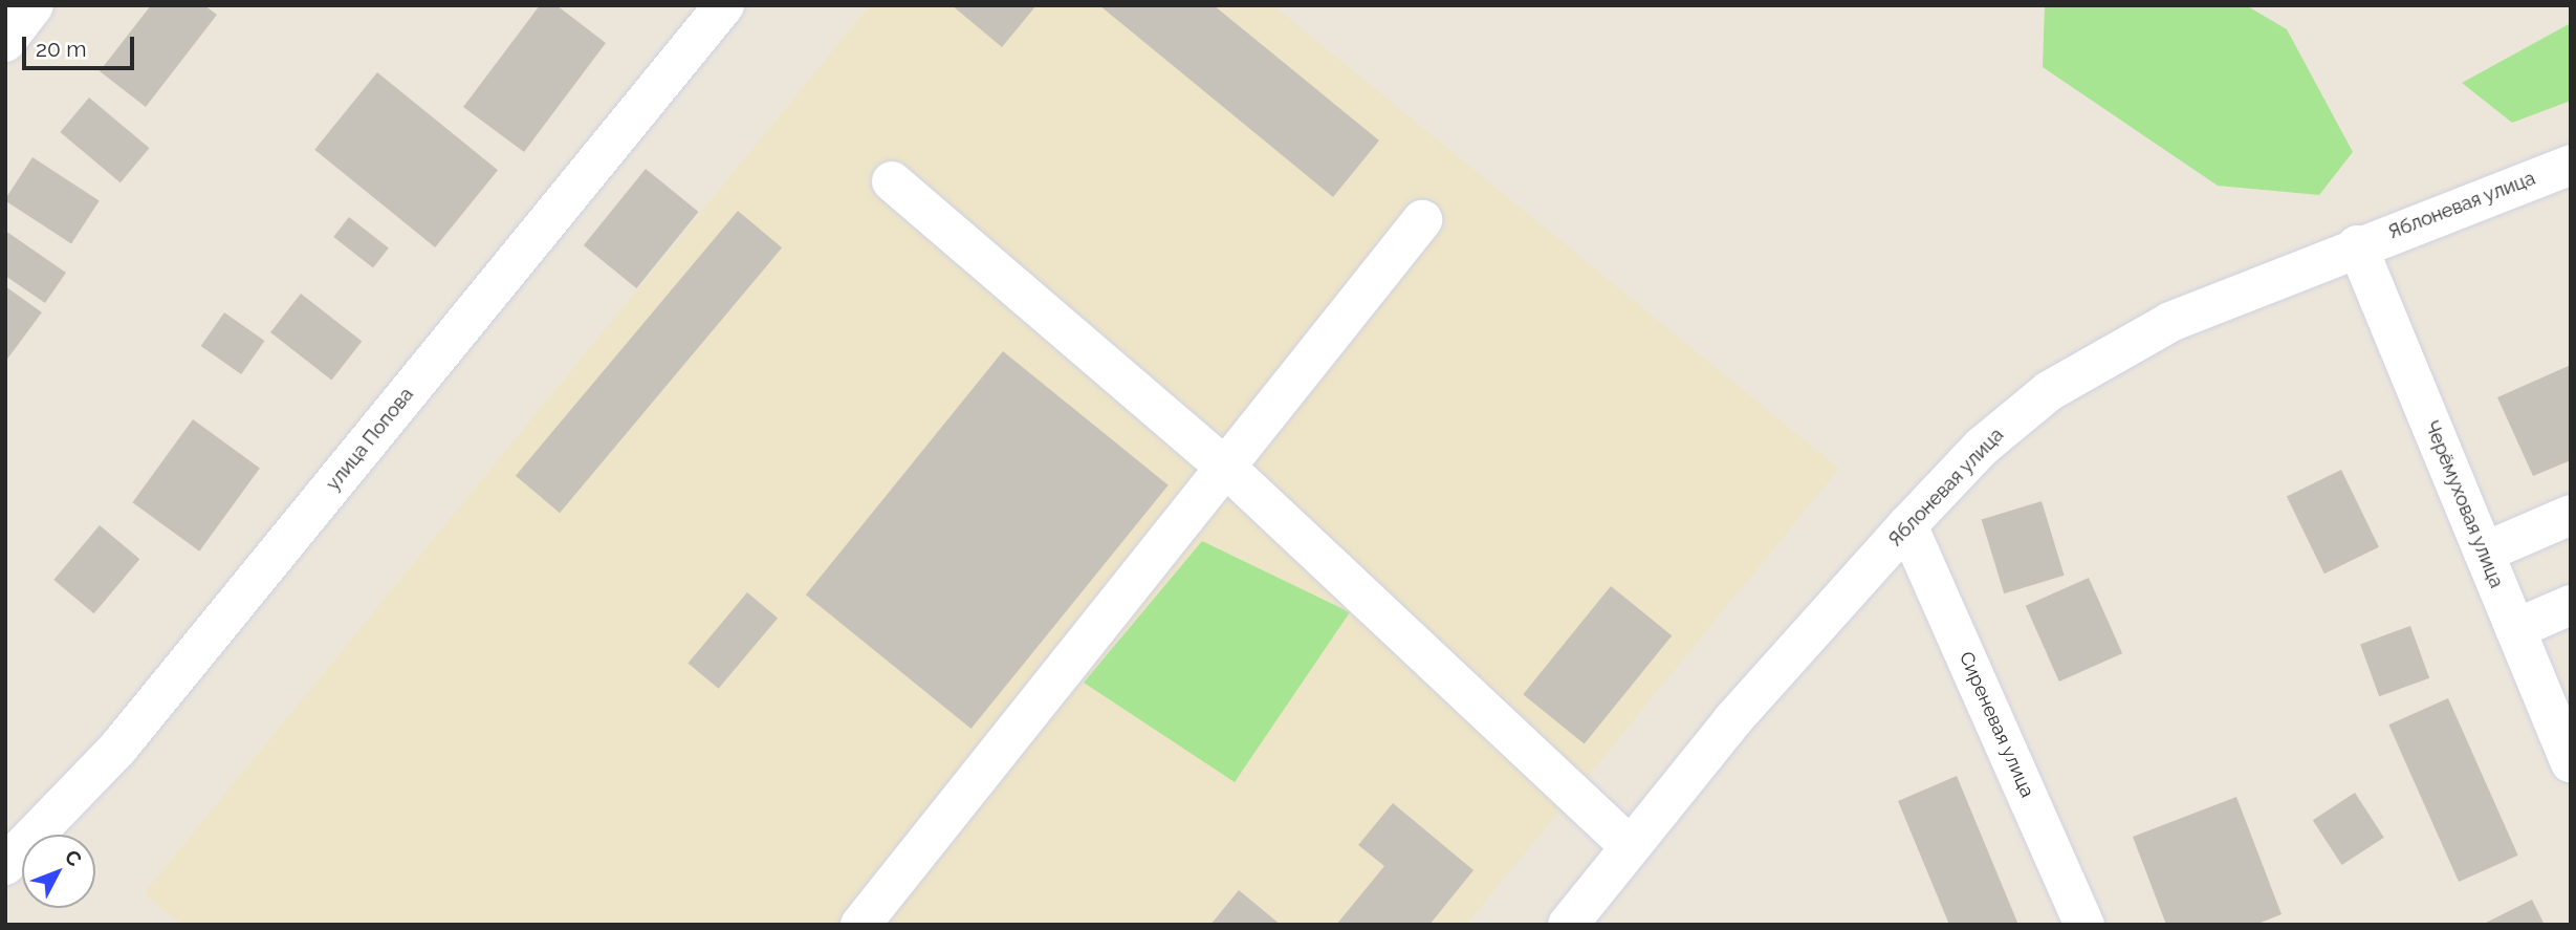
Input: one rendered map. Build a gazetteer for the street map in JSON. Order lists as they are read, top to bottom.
{
  "streets": {
    "street": [
      "Яблоневая улица",
      "улица Попова",
      "Черёмуховая улица",
      "Сиреневая улица"
    ]
  },
  "crossings": [
    ["Яблоневая улица", "Черёмуховая улица"],
    ["Яблоневая улица", "Сиреневая улица"]
  ],
  "scale_bar": "20 m",
  "north": "top right"
}
